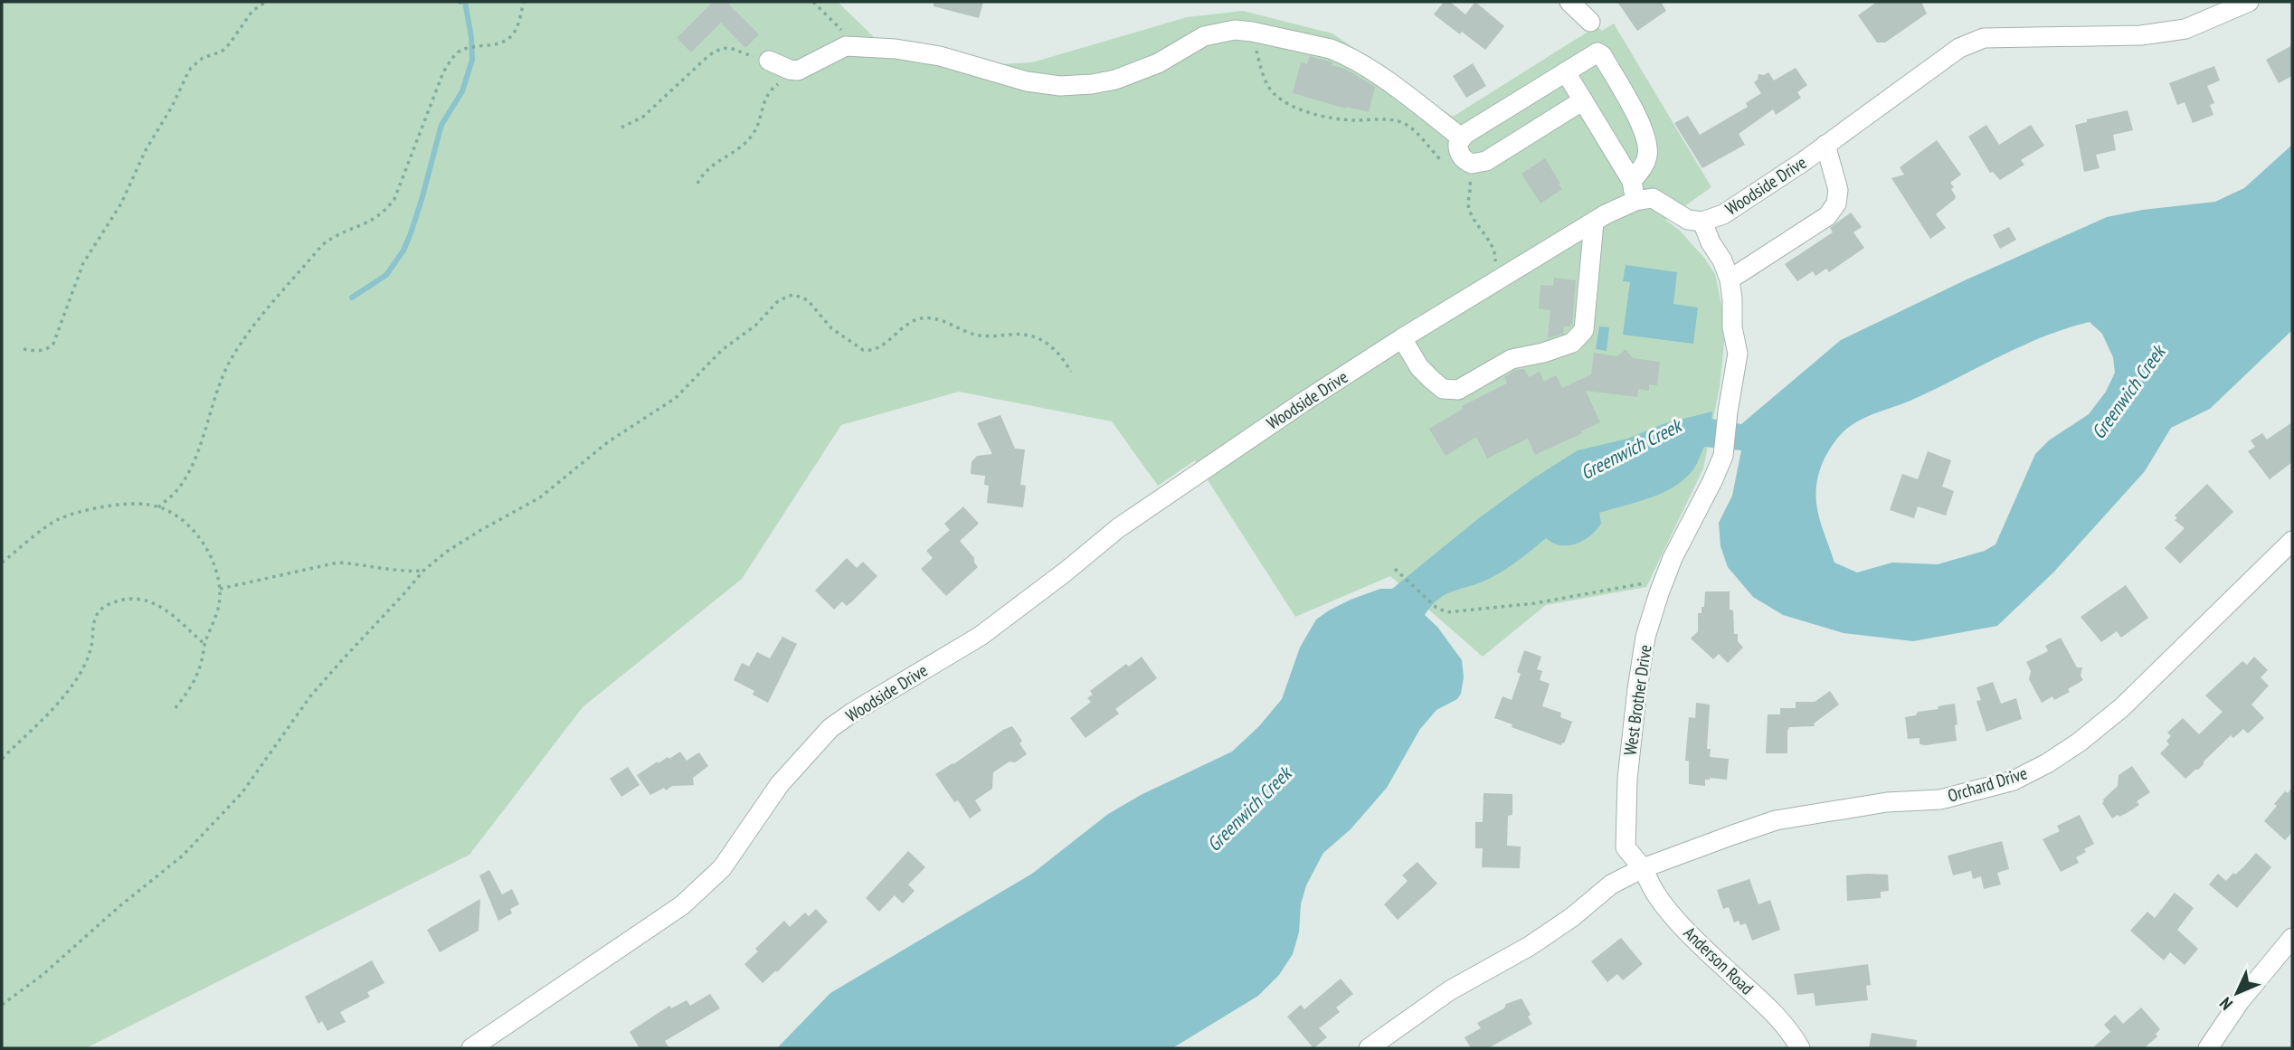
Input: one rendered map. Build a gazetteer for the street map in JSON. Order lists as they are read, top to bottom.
{
  "streets": {
    "street": [
      "Woodside Drive",
      "West Brother Drive",
      "Orchard Drive",
      "Anderson Road"
    ]
  },
  "crossings": [
    ["Woodside Drive", "West Brother Drive"],
    ["West Brother Drive", "Orchard Drive"],
    ["West Brother Drive", "Anderson Road"],
    ["Orchard Drive", "Anderson Road"]
  ],
  "water": ["Greenwich Creek"],
  "north": "bottom left"
}
